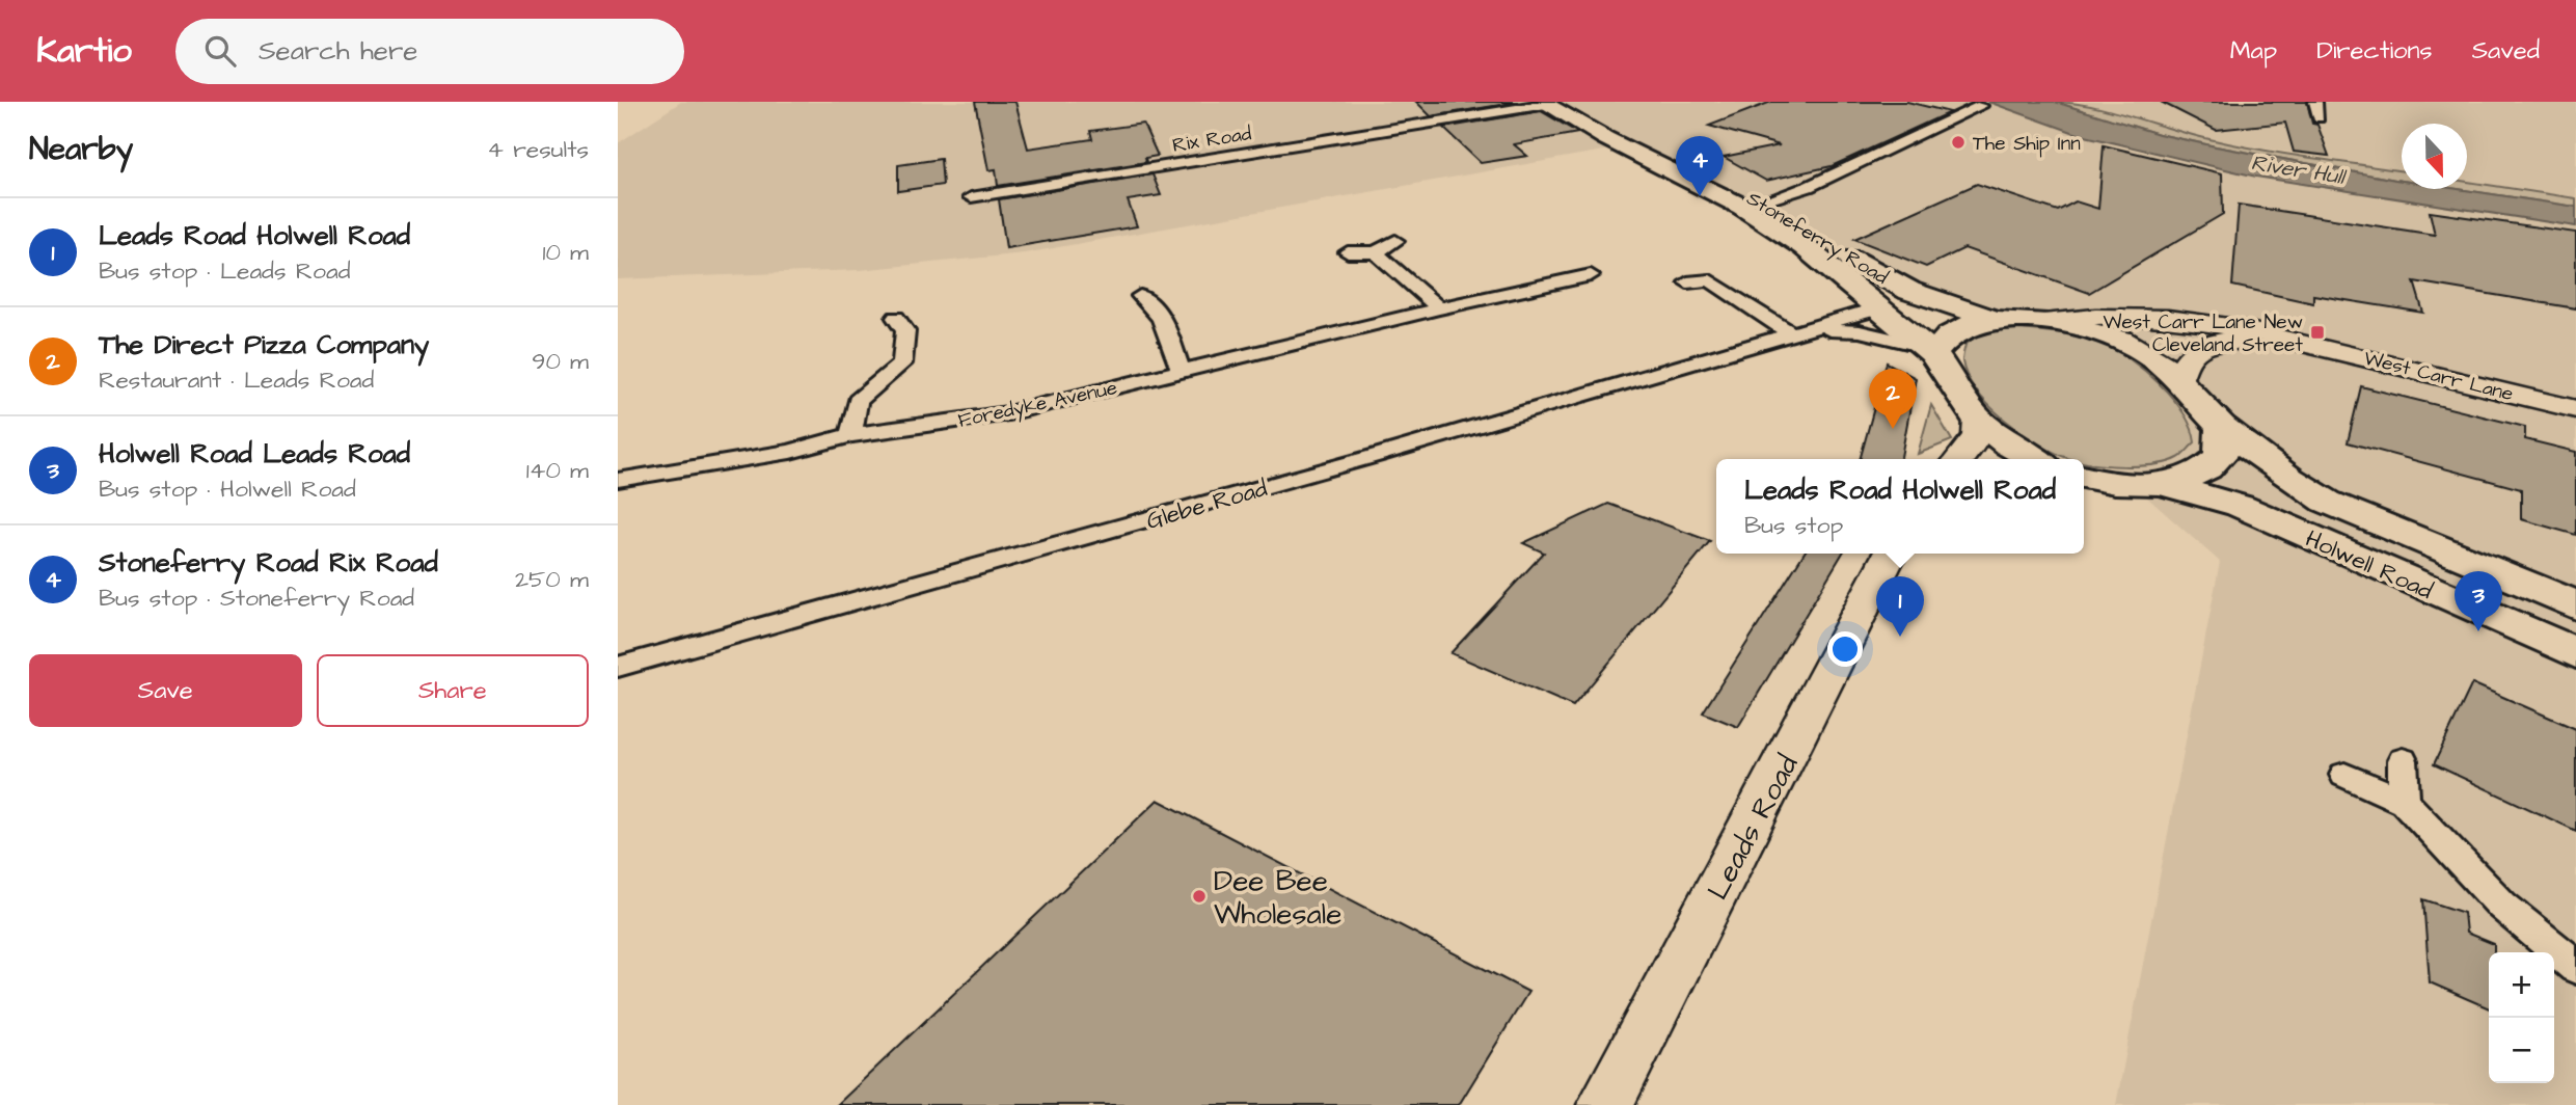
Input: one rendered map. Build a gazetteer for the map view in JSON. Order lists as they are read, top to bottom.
{
  "streets": {
    "highway": ["Stoneferry Road", "Holwell Road"],
    "street": [
      "Rix Road",
      "West Carr Lane",
      "Foredyke Avenue",
      "Glebe Road",
      "Leads Road"
    ]
  },
  "crossings": [
    ["Rix Road", "Stoneferry Road"],
    ["Stoneferry Road", "Glebe Road"],
    ["Stoneferry Road", "Holwell Road"],
    ["West Carr Lane", "Holwell Road"]
  ],
  "water": ["River Hull"],
  "places": {
    "other": ["The Ship Inn", "Dee Bee Wholesale"],
    "transit": ["West Carr Lane New Cleveland Street"]
  },
  "north": "bottom",
  "page": {
    "header": "Kartio",
    "search": "Search here",
    "nav": ["Map", "Directions", "Saved"],
    "heading": ["Nearby", "4 results"],
    "pins": [
      "4",
      "2",
      "3",
      "1"
    ],
    "list": [
      {
        "mark": "1",
        "name": "Leads Road Holwell Road",
        "note": "Bus stop · Leads Road",
        "value": "10 m"
      },
      {
        "mark": "2",
        "name": "The Direct Pizza Company",
        "note": "Restaurant · Leads Road",
        "value": "90 m"
      },
      {
        "mark": "3",
        "name": "Holwell Road Leads Road",
        "note": "Bus stop · Holwell Road",
        "value": "140 m"
      },
      {
        "mark": "4",
        "name": "Stoneferry Road Rix Road",
        "note": "Bus stop · Stoneferry Road",
        "value": "250 m"
      }
    ],
    "popup": ["Leads Road Holwell Road", "Bus stop"],
    "buttons": ["Save", "Share"],
    "map_buttons": ["+", "−"]
  }
}
